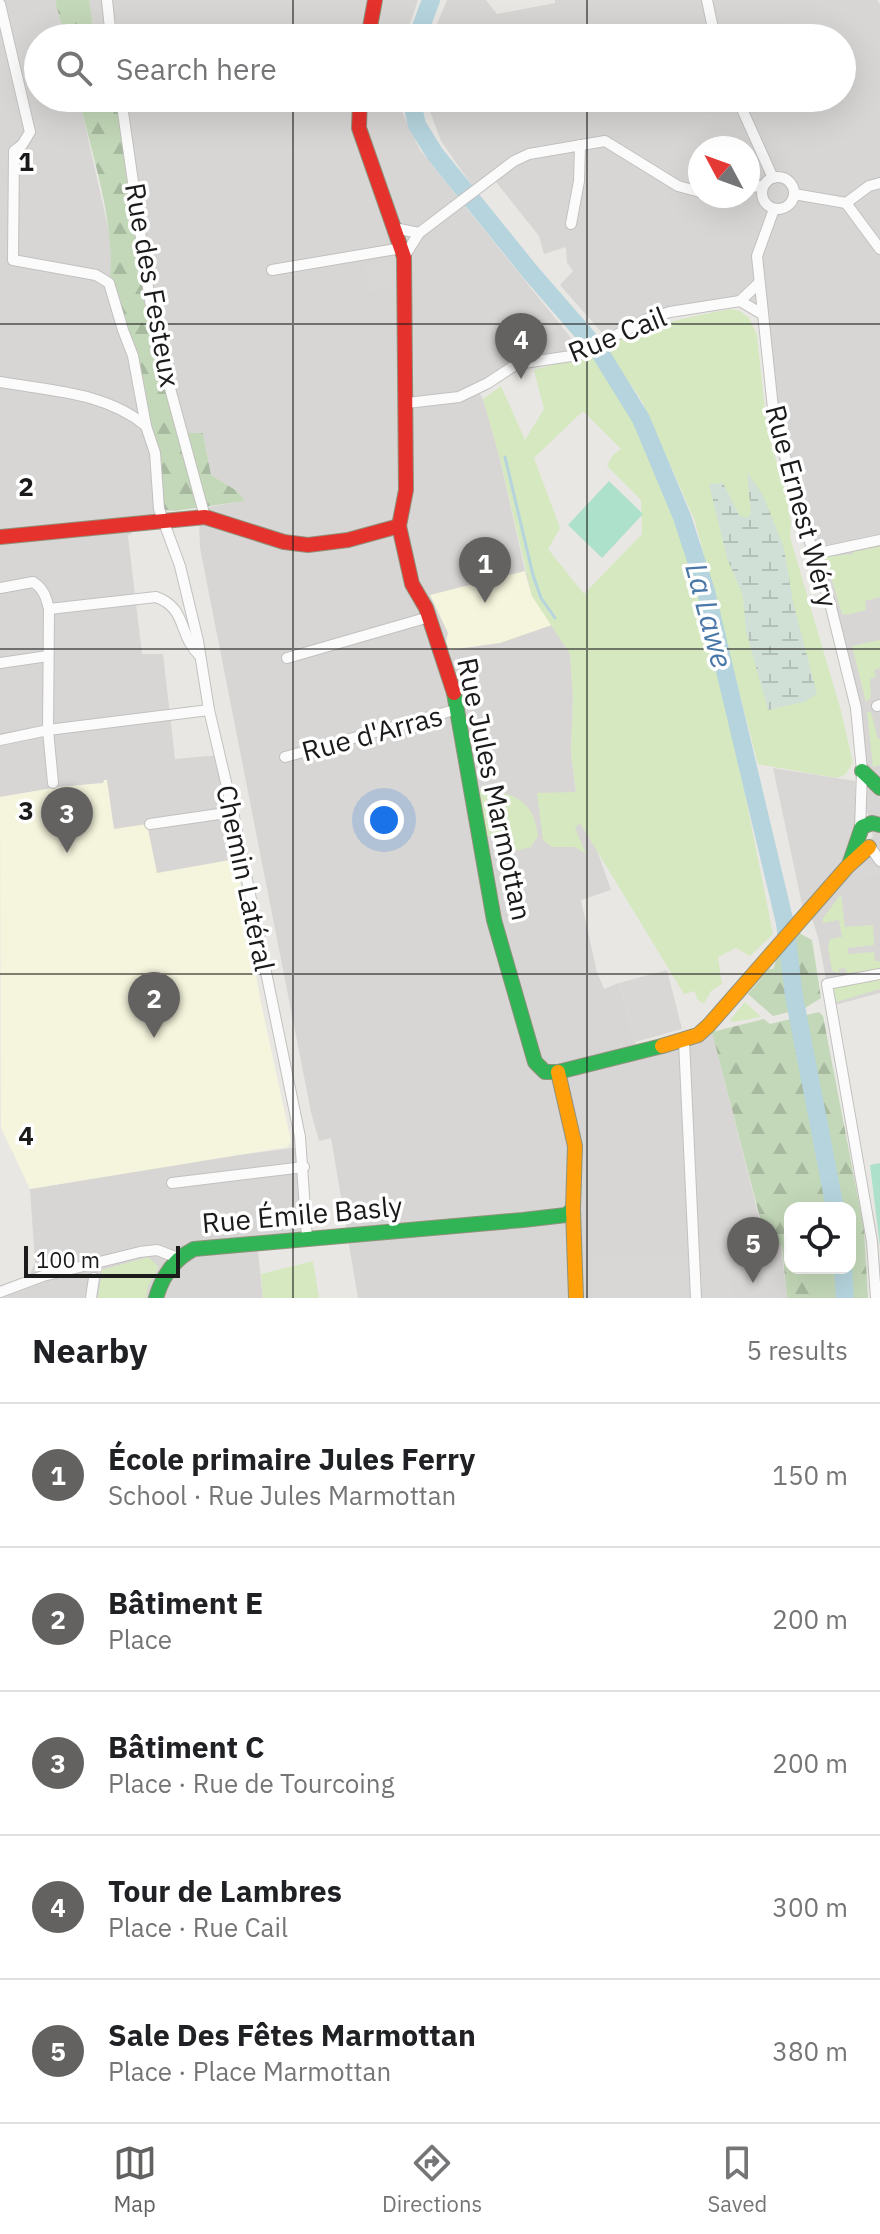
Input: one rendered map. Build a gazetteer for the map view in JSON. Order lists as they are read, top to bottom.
{
  "streets": {
    "street": [
      "Rue des Festeux",
      "Rue Cail",
      "Rue Ernest Wéry",
      "Rue d'Arras",
      "Rue Jules Marmottan",
      "Chemin Latéral",
      "Rue Émile Basly"
    ]
  },
  "crossings": [
    ["Rue Cail", "Rue Jules Marmottan"],
    ["Rue d'Arras", "Rue Jules Marmottan"],
    ["Chemin Latéral", "Rue Émile Basly"]
  ],
  "water": ["La Lawe"],
  "scale_bar": "100 m",
  "north": "top left",
  "page": {
    "search": "Search here",
    "pins": [
      "4",
      "1",
      "3",
      "2",
      "5"
    ],
    "scale": "100 m",
    "heading": ["Nearby", "5 results"],
    "list": [
      {
        "mark": "1",
        "name": "École primaire Jules Ferry",
        "note": "School · Rue Jules Marmottan",
        "value": "150 m"
      },
      {
        "mark": "2",
        "name": "Bâtiment E",
        "note": "Place",
        "value": "200 m"
      },
      {
        "mark": "3",
        "name": "Bâtiment C",
        "note": "Place · Rue de Tourcoing",
        "value": "200 m"
      },
      {
        "mark": "4",
        "name": "Tour de Lambres",
        "note": "Place · Rue Cail",
        "value": "300 m"
      },
      {
        "mark": "5",
        "name": "Sale Des Fêtes Marmottan",
        "note": "Place · Place Marmottan",
        "value": "380 m"
      }
    ],
    "nav": ["Map", "Directions", "Saved"]
  },
  "grid": {
    "rows": [
      "1",
      "2",
      "3",
      "4"
    ]
  }
}
